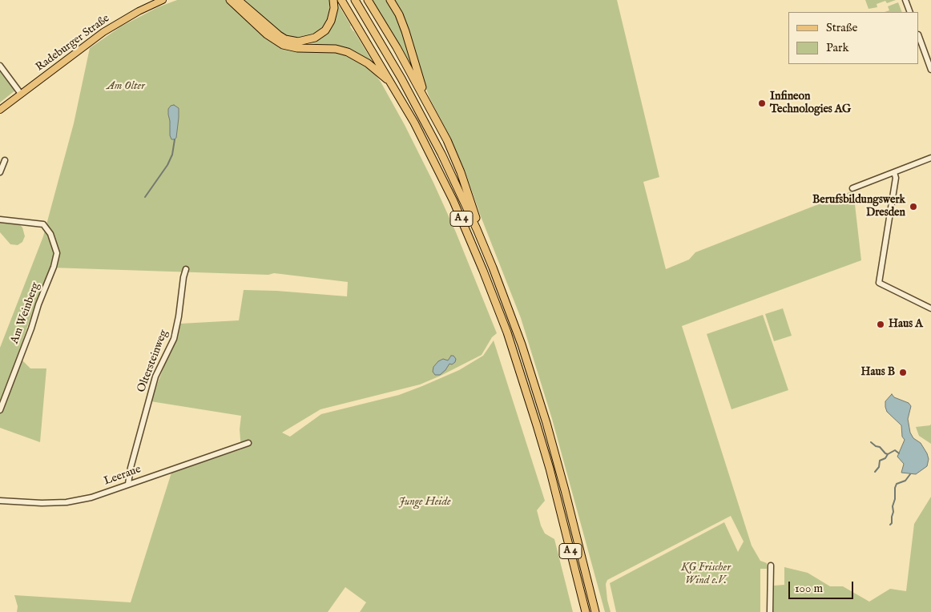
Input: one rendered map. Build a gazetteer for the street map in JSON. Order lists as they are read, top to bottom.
{
  "streets": {
    "highway": ["A 4"],
    "main road": ["Radeburger Straße"],
    "street": ["Am Weinberg", "Oltersteinweg", "Leeraue"]
  },
  "crossings": [
    ["Oltersteinweg", "Leeraue"]
  ],
  "parks": ["Am Olter", "Junge Heide", "KG Frischer Wind e.V."],
  "places": [
    "Infineon Technologies AG",
    "Berufsbildungswerk Dresden",
    "Haus A",
    "Haus B"
  ],
  "legend": ["Straße", "Park"],
  "scale_bar": "100 m"
}
